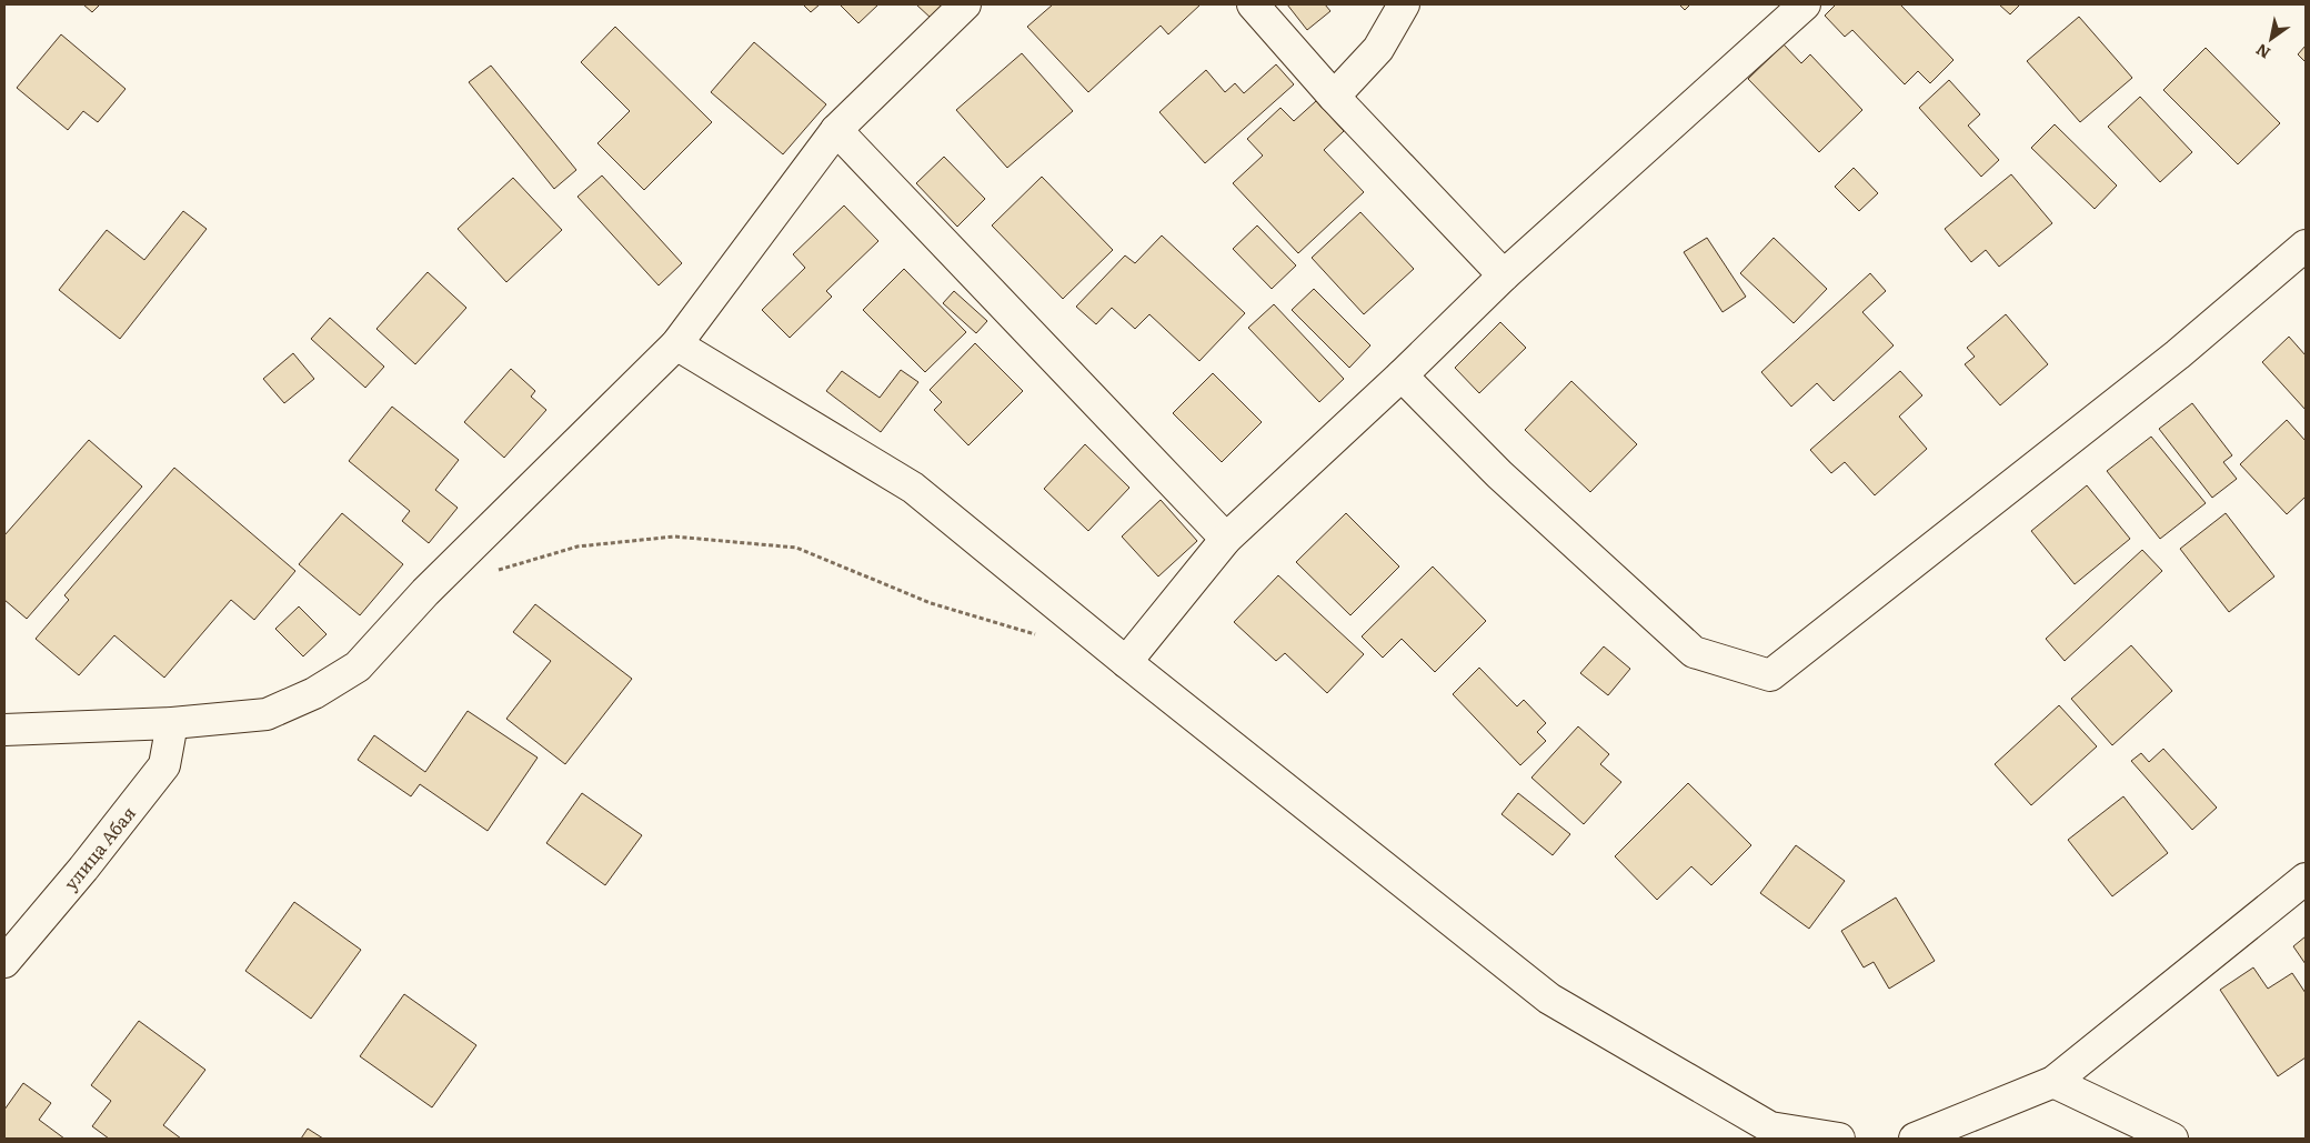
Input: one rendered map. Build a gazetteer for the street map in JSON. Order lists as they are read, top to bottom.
{
  "streets": {
    "street": ["улица Абая"]
  },
  "north": "bottom left"
}
